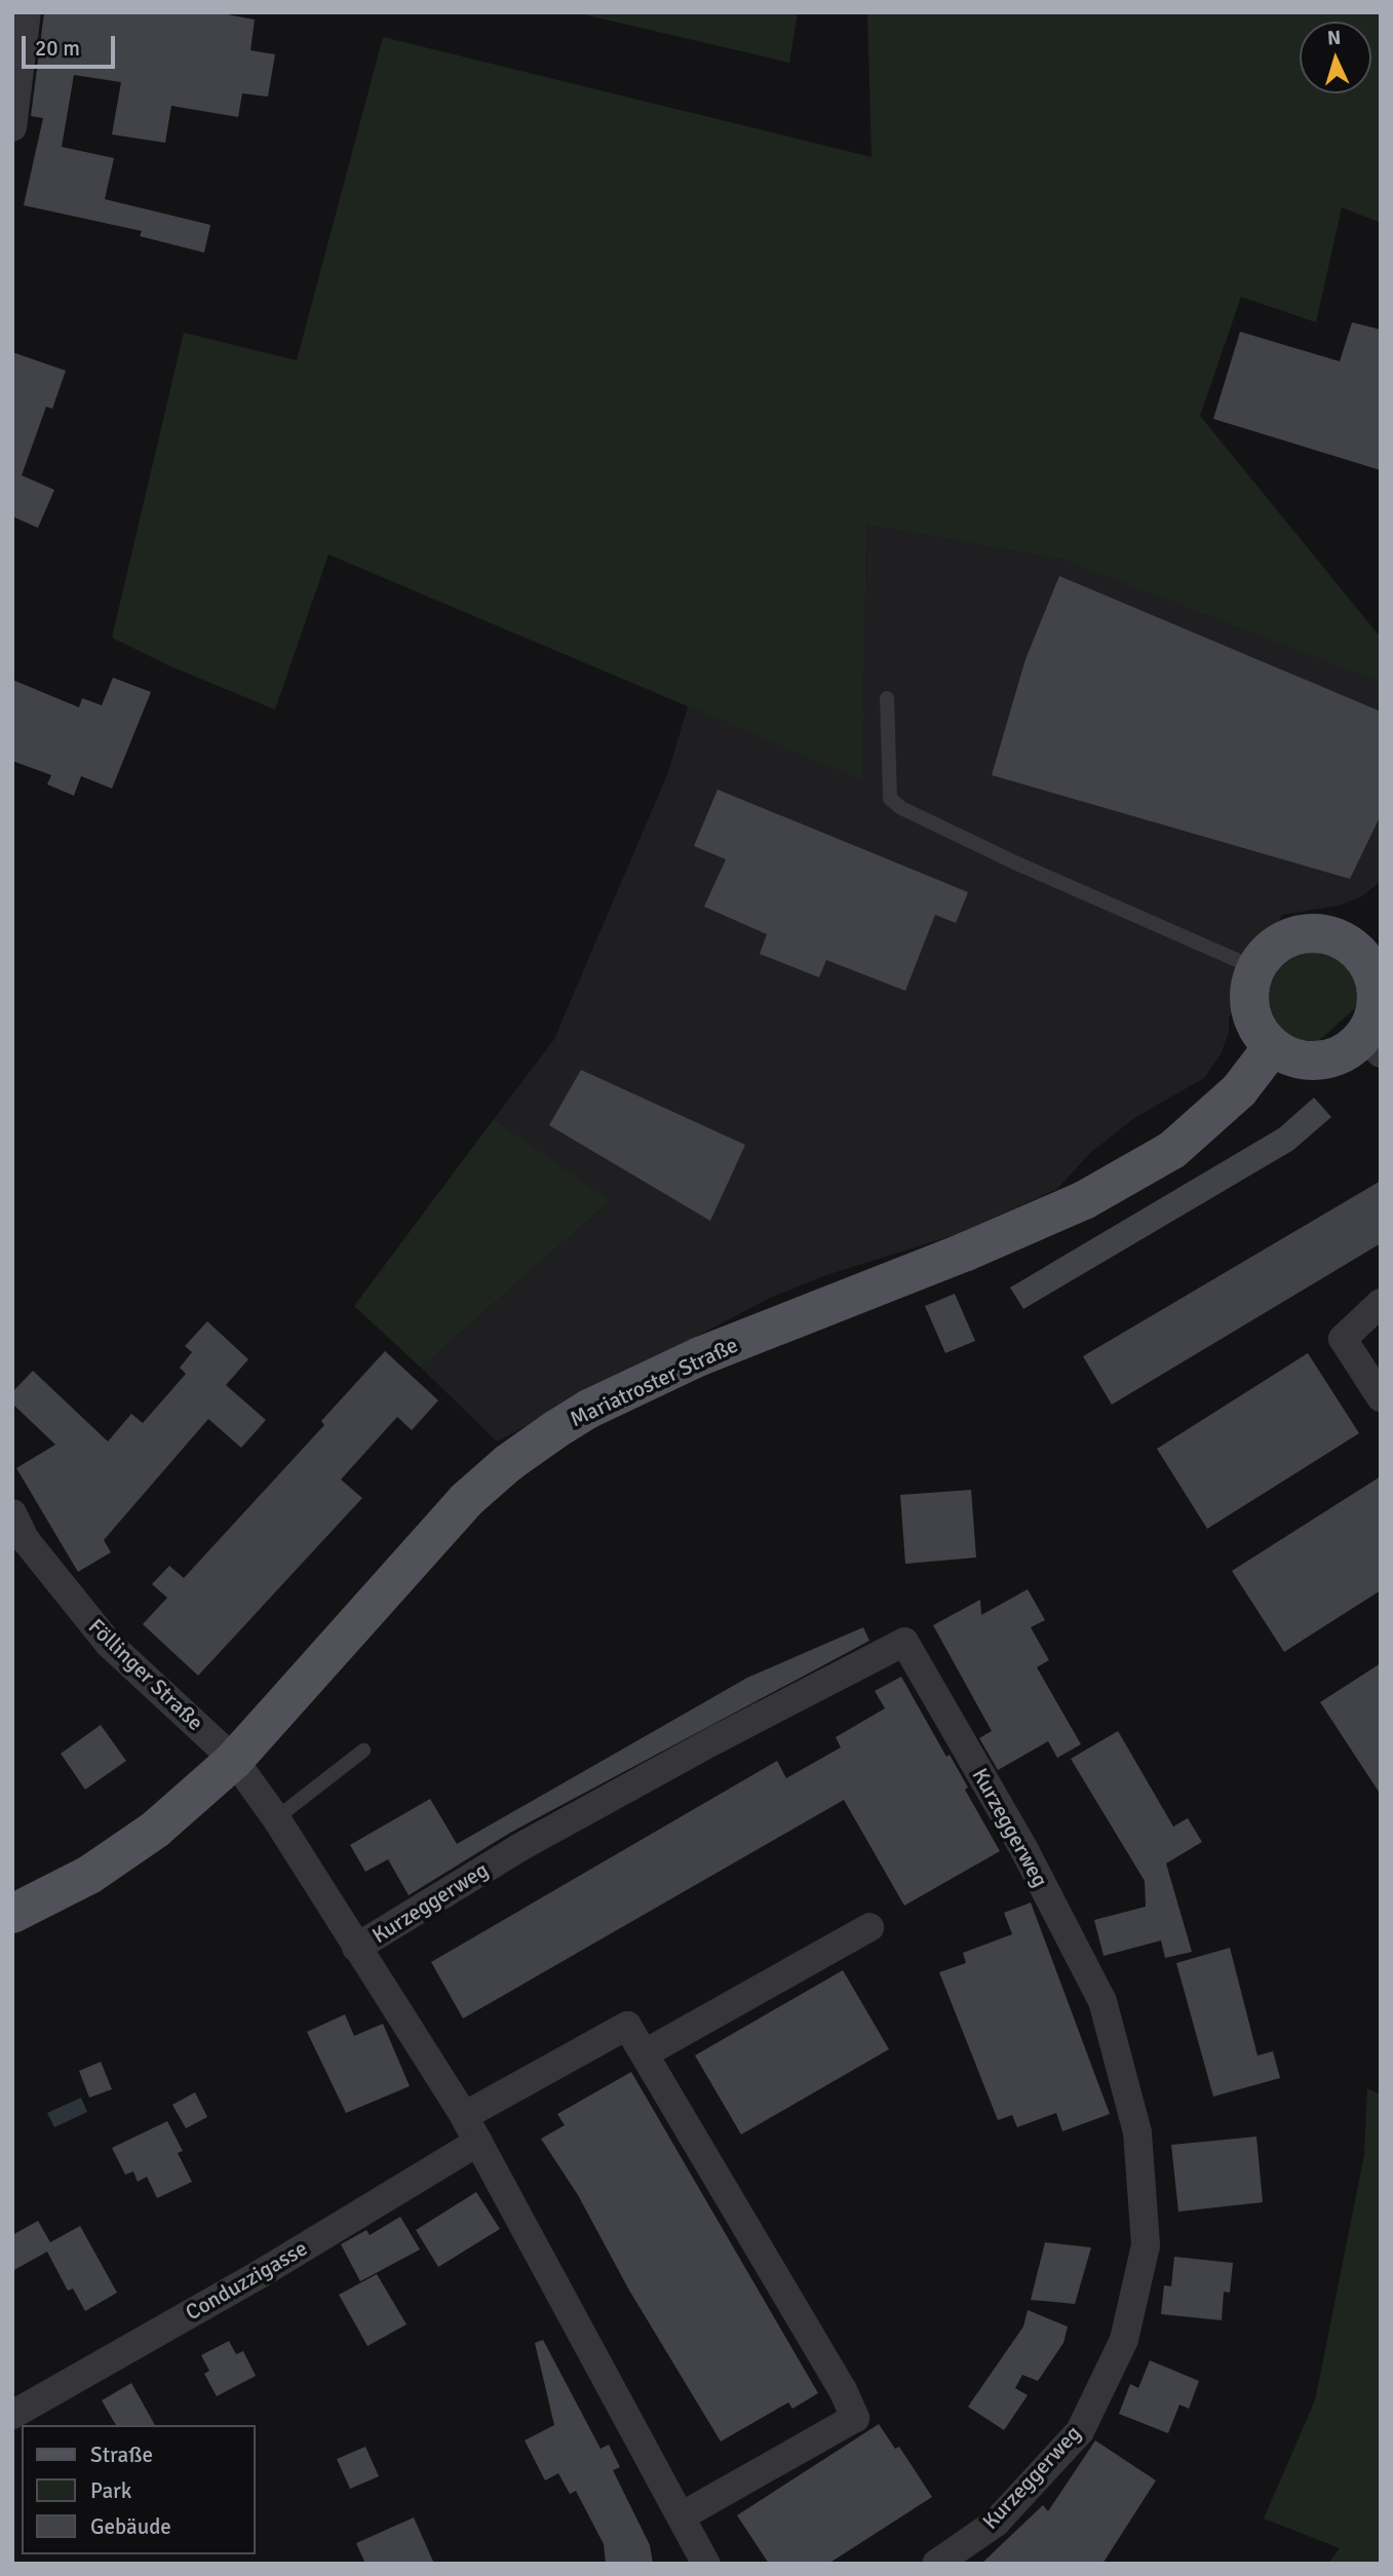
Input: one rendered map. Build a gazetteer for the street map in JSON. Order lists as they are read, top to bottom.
{
  "streets": {
    "main road": ["Mariatroster Straße"],
    "street": ["Föllinger Straße", "Kurzeggerweg", "Conduzzigasse"]
  },
  "crossings": [
    ["Mariatroster Straße", "Föllinger Straße"],
    ["Mariatroster Straße", "Kurzeggerweg"],
    ["Föllinger Straße", "Kurzeggerweg"],
    ["Kurzeggerweg", "Conduzzigasse"]
  ],
  "legend": ["Straße", "Park", "Gebäude"],
  "scale_bar": "20 m",
  "north": "top"
}
